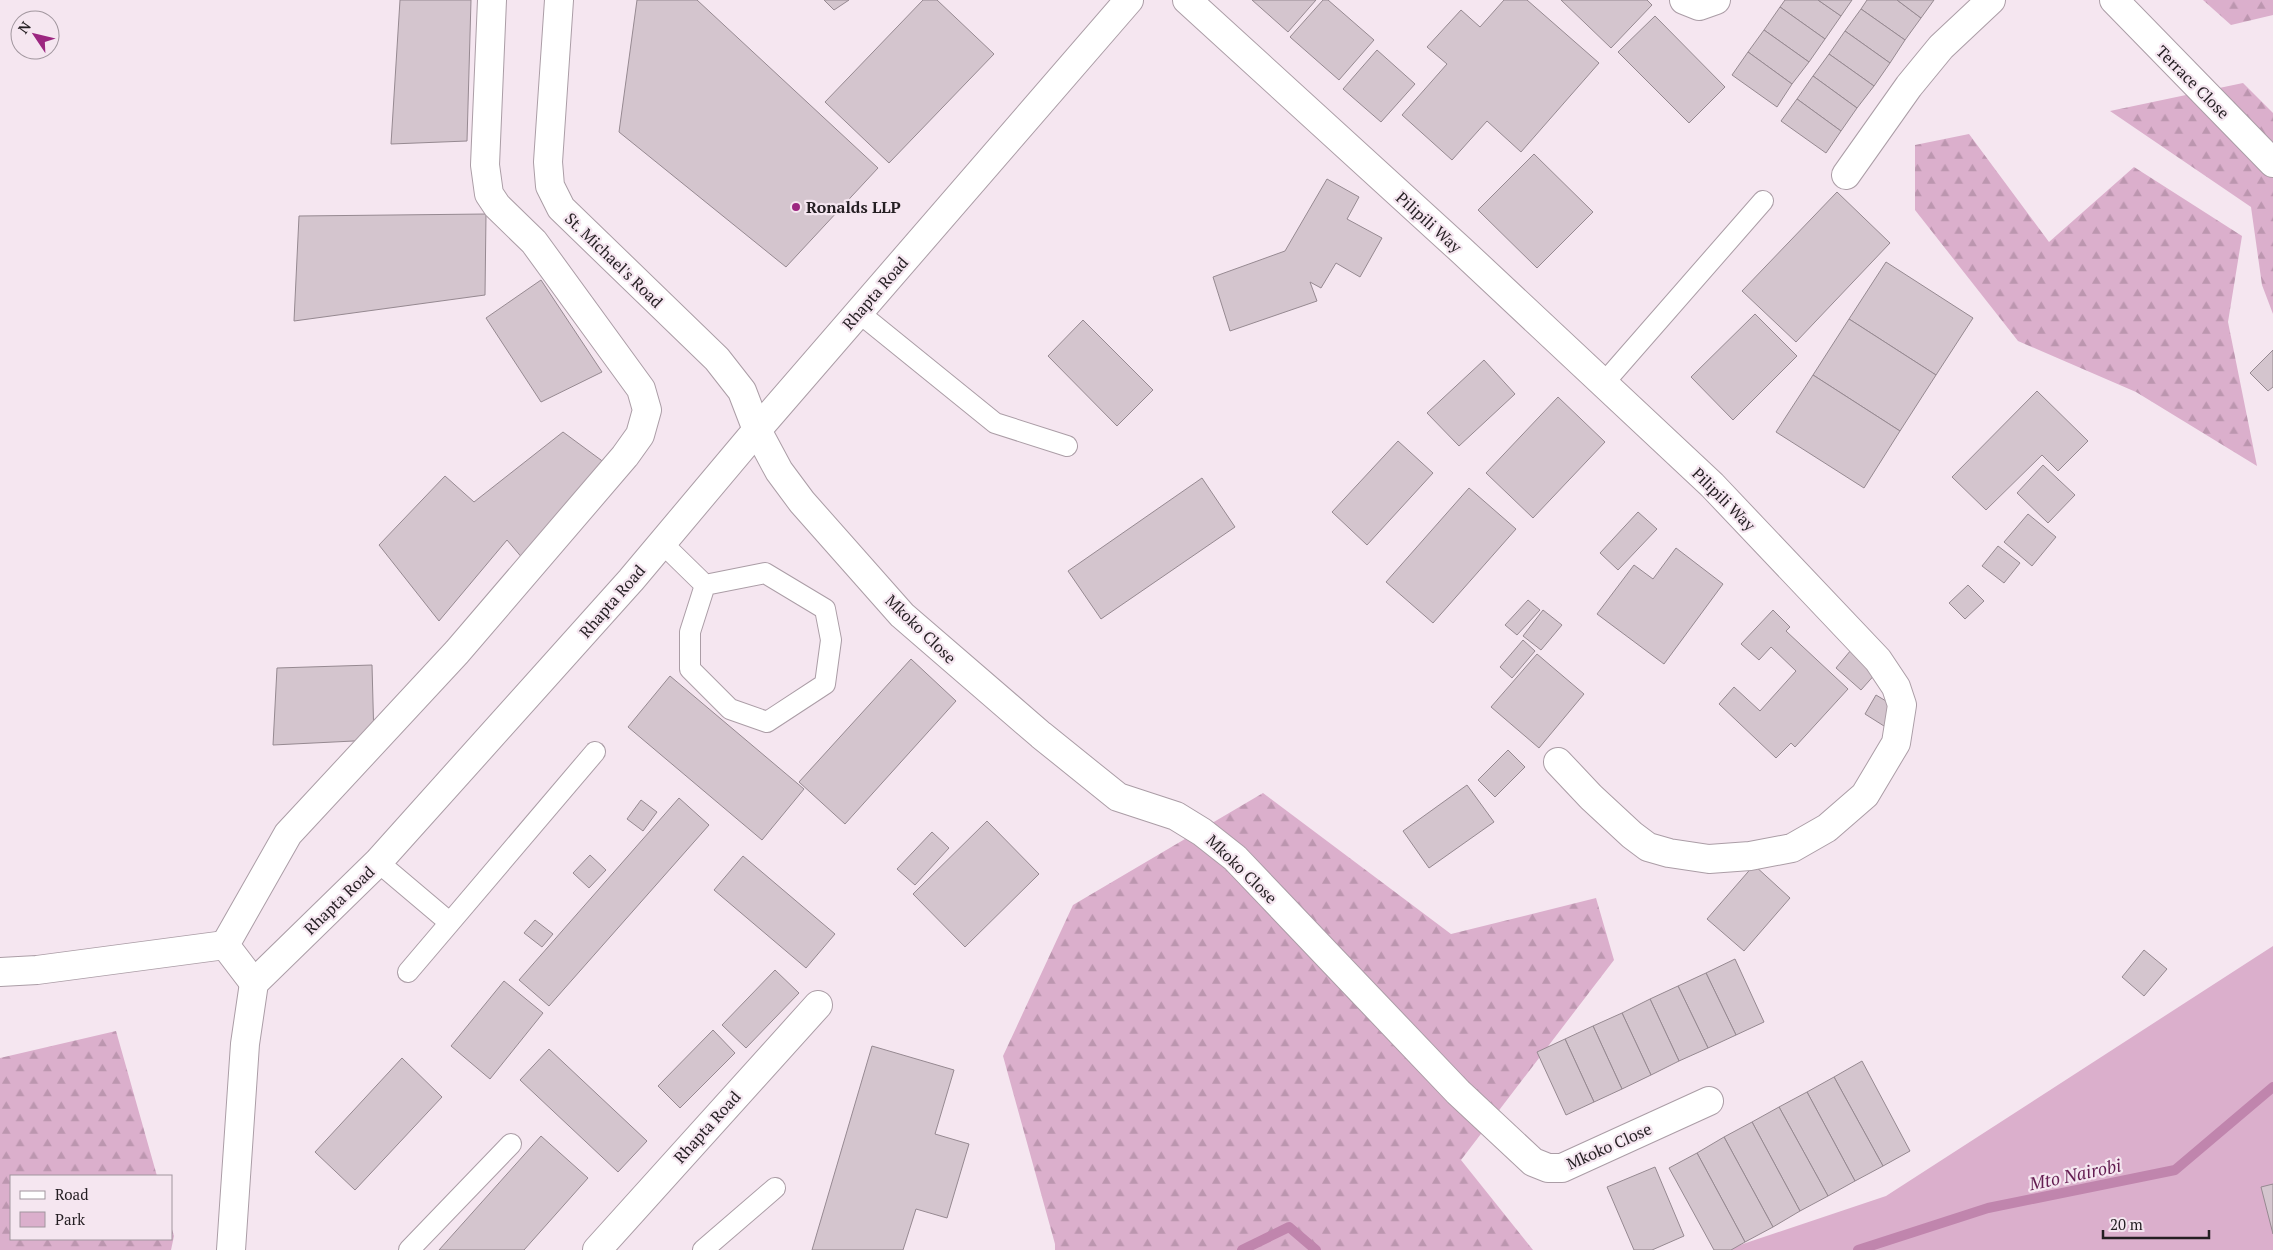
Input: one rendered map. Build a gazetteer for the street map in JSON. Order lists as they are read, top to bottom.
{
  "streets": {
    "street": [
      "Terrace Close",
      "Pilipili Way",
      "St. Michael's Road",
      "Rhapta Road",
      "Mkoko Close"
    ]
  },
  "crossings": [
    ["St. Michael's Road", "Rhapta Road"],
    ["St. Michael's Road", "Mkoko Close"],
    ["Rhapta Road", "Mkoko Close"]
  ],
  "water": ["Mto Nairobi"],
  "places": ["Ronalds LLP"],
  "legend": ["Road", "Park"],
  "scale_bar": "20 m",
  "north": "top left"
}
